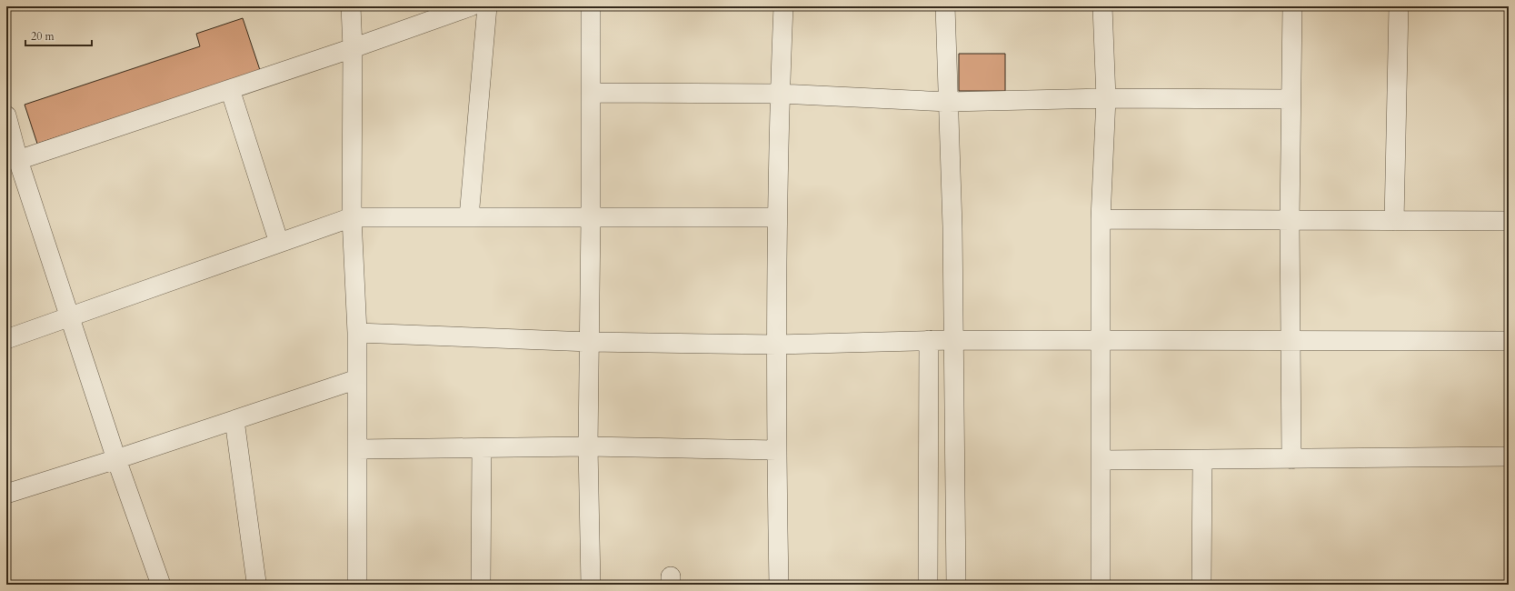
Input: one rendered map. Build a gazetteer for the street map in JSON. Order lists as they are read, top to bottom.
{
  "scale_bar": "20 m"
}
